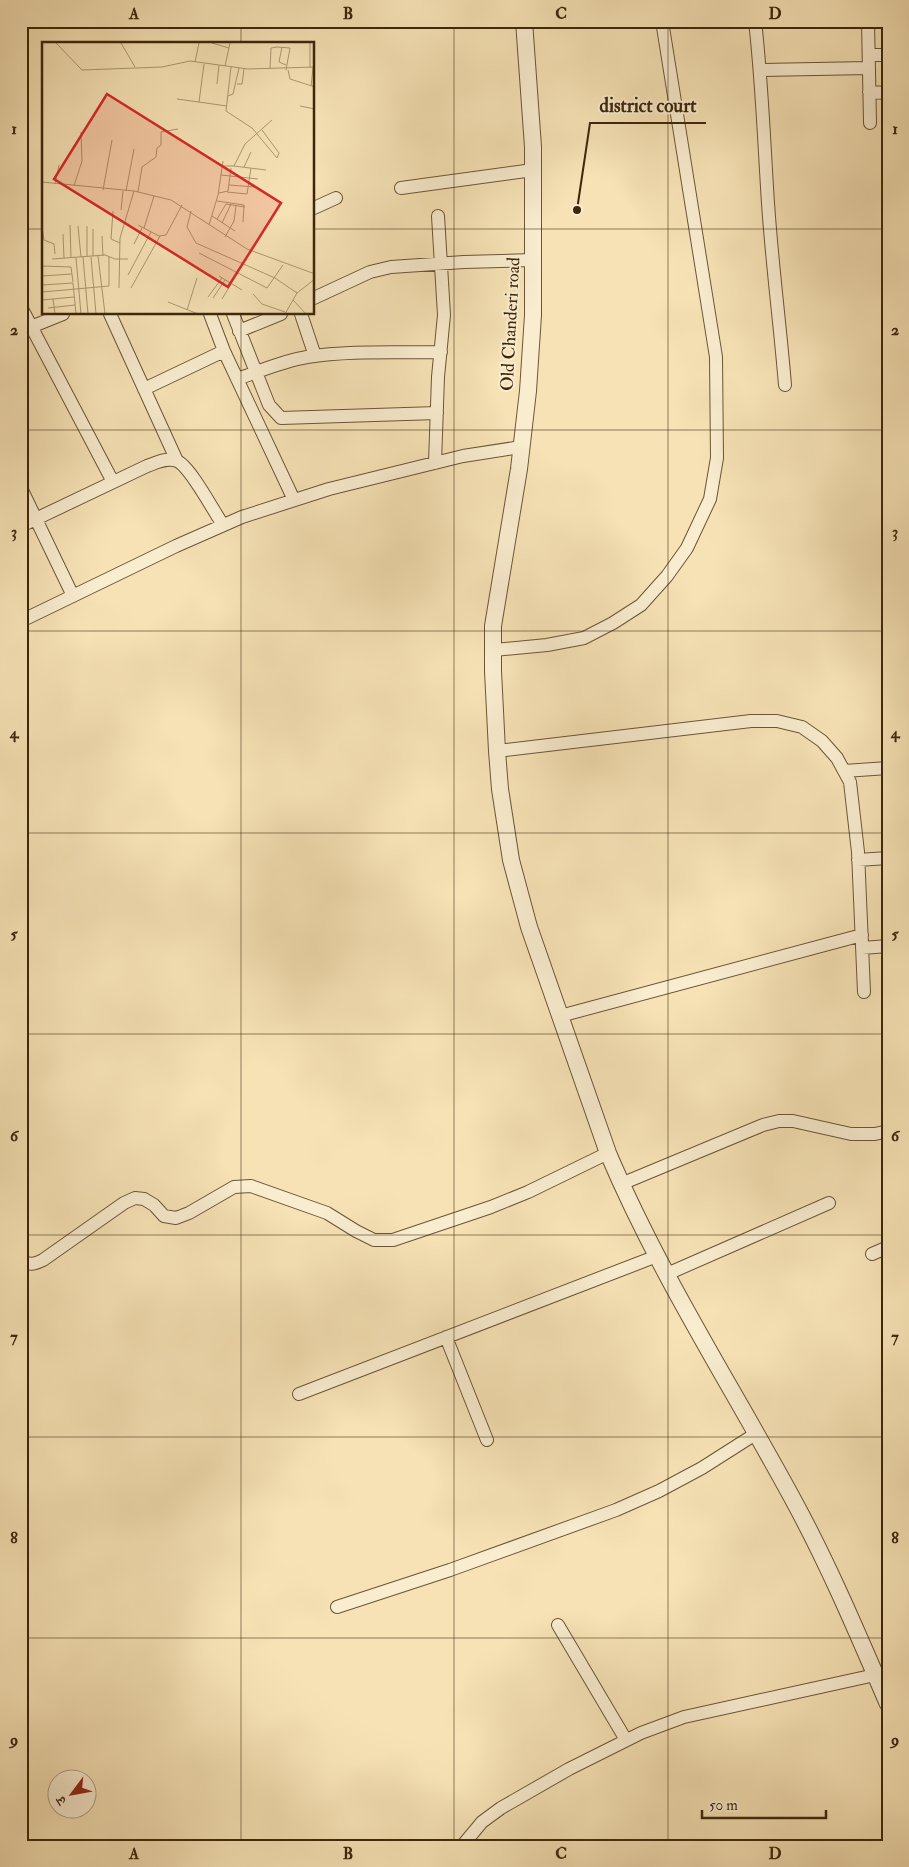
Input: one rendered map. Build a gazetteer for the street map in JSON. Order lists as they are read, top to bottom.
{
  "streets": {
    "street": ["Old Chanderi road"]
  },
  "places": ["district court"],
  "scale_bar": "50 m",
  "north": "bottom left",
  "grid": {
    "columns": [
      "A",
      "B",
      "C",
      "D"
    ],
    "rows": [
      "1",
      "2",
      "3",
      "4",
      "5",
      "6",
      "7",
      "8",
      "9"
    ]
  }
}
